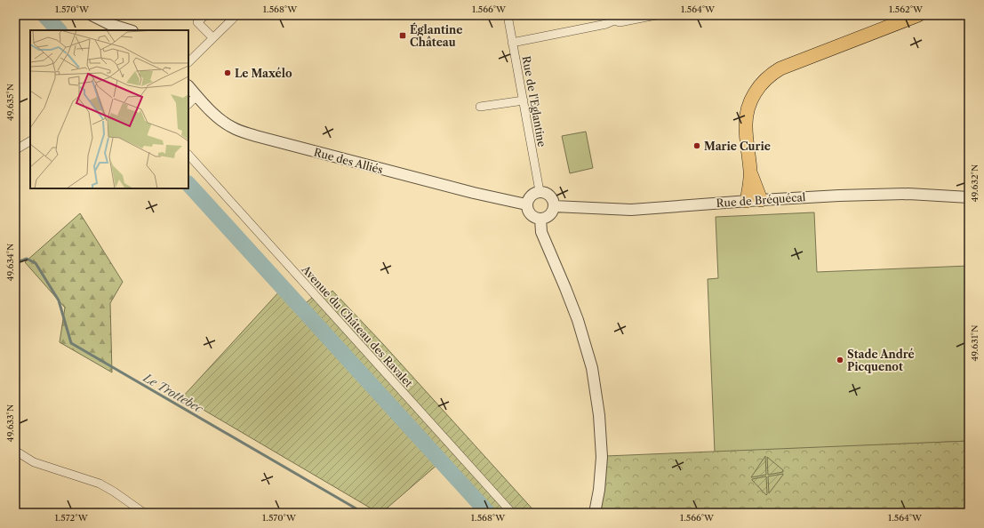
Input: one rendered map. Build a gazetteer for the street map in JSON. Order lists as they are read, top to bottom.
{
  "streets": {
    "street": [
      "Rue de l'Eglantine",
      "Rue des Alliés",
      "Rue de Bréquécal",
      "Avenue du Château des Ravalet"
    ]
  },
  "crossings": [
    ["Rue de l'Eglantine", "Rue des Alliés"],
    ["Rue de l'Eglantine", "Rue de Bréquécal"],
    ["Rue des Alliés", "Rue de Bréquécal"]
  ],
  "water": ["Le Trottebec"],
  "places": {
    "transit": ["Églantine Château"],
    "other": ["Le Maxélo", "Marie Curie", "Stade André Picquenot"]
  },
  "coordinates": [
    "1.570°W",
    "1.568°W",
    "1.566°W",
    "1.564°W",
    "1.562°W",
    "49.635°N",
    "49.632°N",
    "49.634°N",
    "49.631°N",
    "49.633°N",
    "1.572°W"
  ]
}
